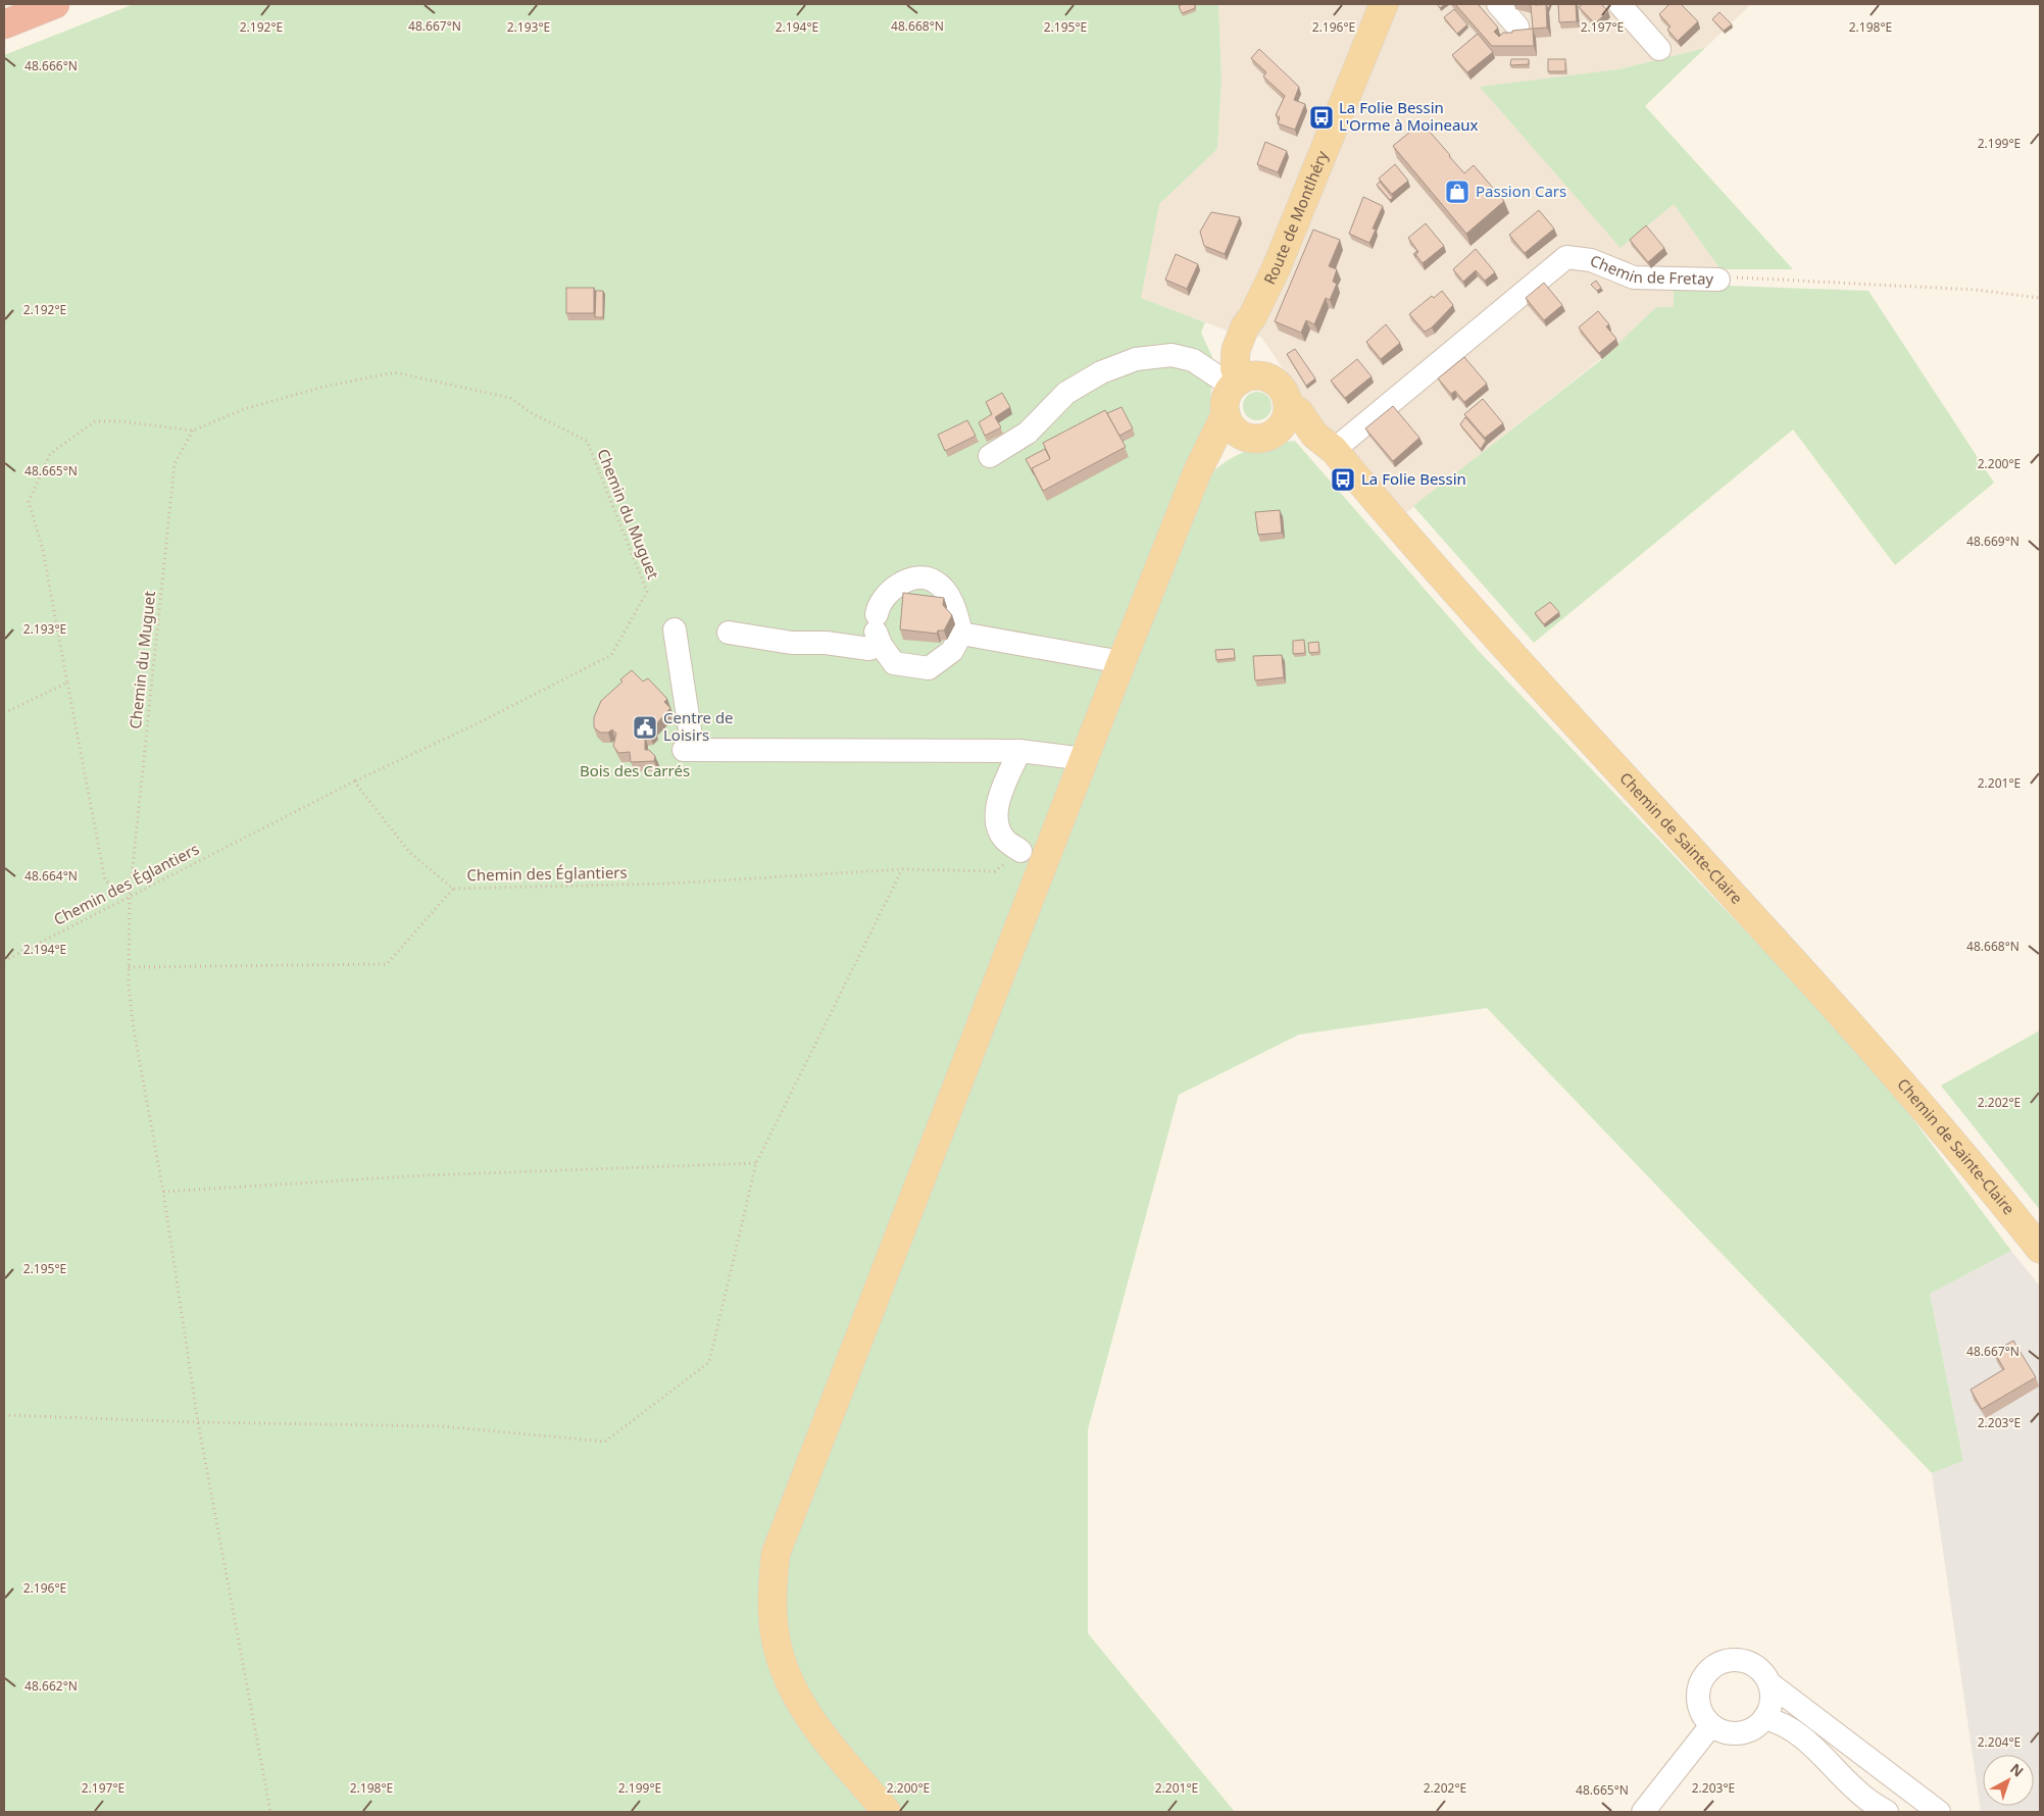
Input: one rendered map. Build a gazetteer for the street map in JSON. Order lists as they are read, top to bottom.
{
  "streets": {
    "main road": ["Route de Montlhéry", "Chemin de Sainte-Claire"],
    "street": ["Chemin de Fretay"],
    "path": ["Chemin du Muguet", "Chemin des Églantiers"]
  },
  "crossings": [
    ["Route de Montlhéry", "Chemin de Sainte-Claire"],
    ["Chemin de Fretay", "Chemin de Sainte-Claire"],
    ["Chemin du Muguet", "Chemin des Églantiers"]
  ],
  "parks": ["Bois des Carrés"],
  "places": {
    "bus stop": ["La Folie Bessin L'Orme à Moineaux", "La Folie Bessin"],
    "shop": ["Passion Cars"],
    "public building": ["Centre de Loisirs"]
  },
  "north": "top right",
  "coordinates": [
    "48.667°N",
    "48.668°N",
    "2.192°E",
    "2.193°E",
    "2.194°E",
    "2.195°E",
    "2.196°E",
    "2.197°E",
    "2.198°E",
    "48.666°N",
    "2.199°E",
    "2.200°E",
    "48.665°N",
    "48.669°N",
    "2.201°E",
    "48.664°N",
    "2.202°E",
    "2.203°E",
    "48.662°N",
    "2.204°E"
  ]
}
